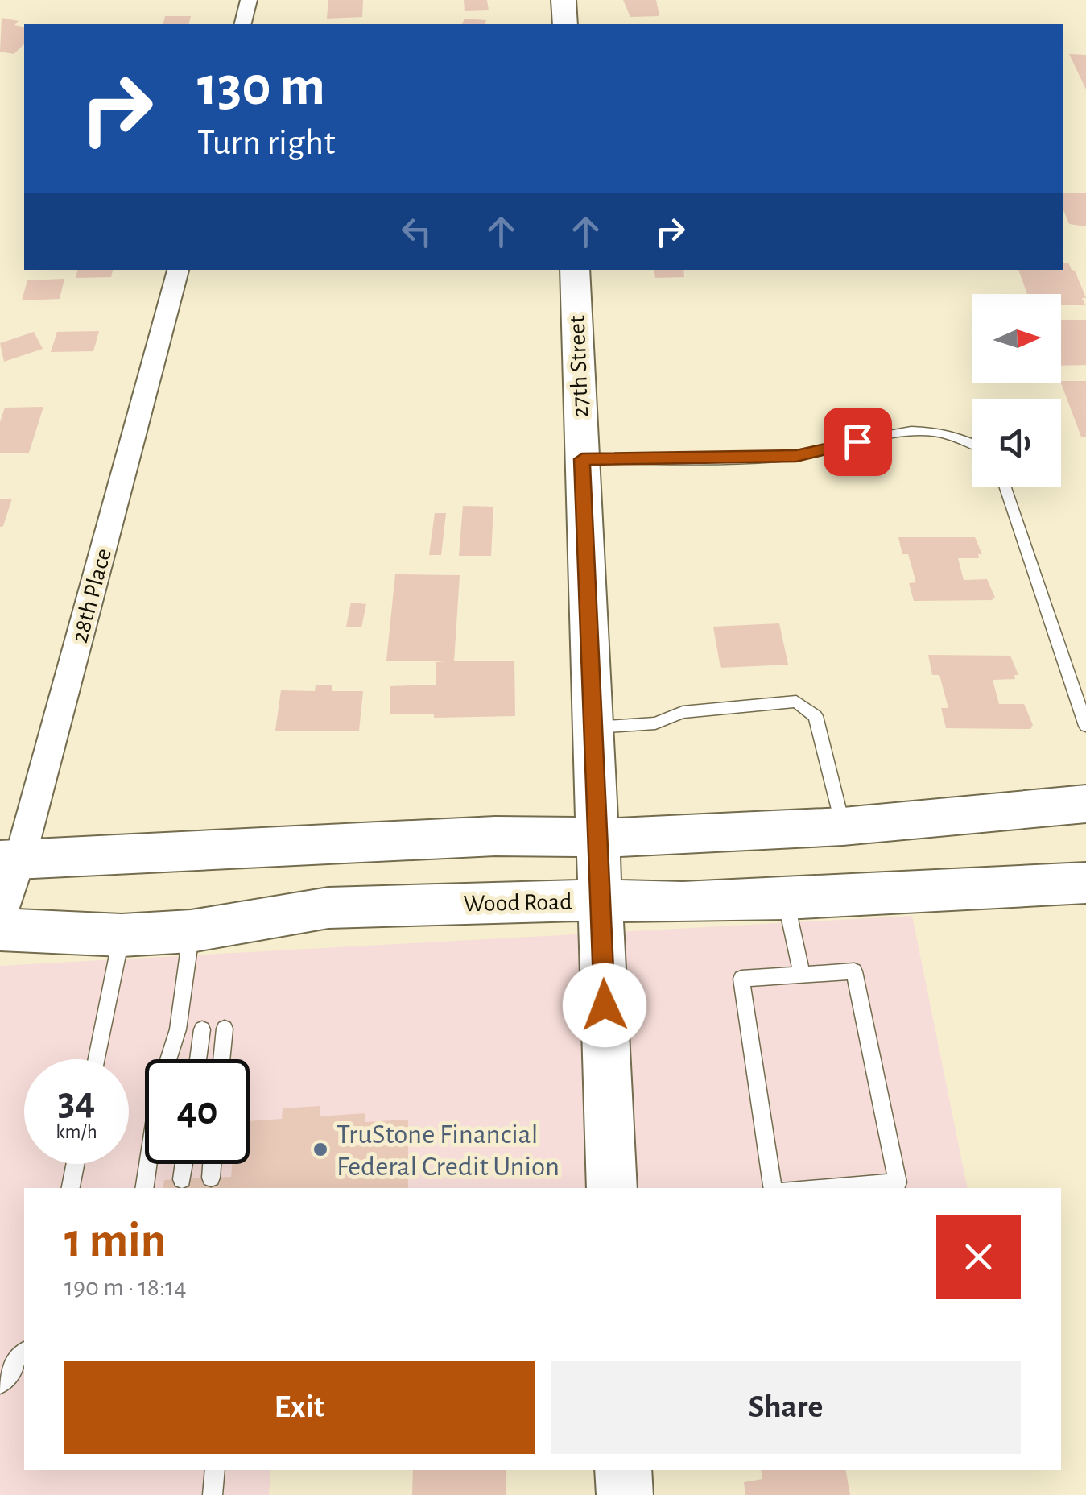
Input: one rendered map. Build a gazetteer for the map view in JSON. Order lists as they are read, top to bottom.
{
  "streets": {
    "street": ["27th Street", "28th Place", "Wood Road"]
  },
  "crossings": [
    ["27th Street", "Wood Road"]
  ],
  "places": ["TruStone Financial Federal Credit Union"],
  "north": "right",
  "page": {
    "turn": ["130 m", "Turn right"],
    "speed": "34 km/h",
    "limit": "40",
    "heading": ["1 min", "190 m · 18:14"],
    "buttons": ["Exit", "Share"]
  }
}
